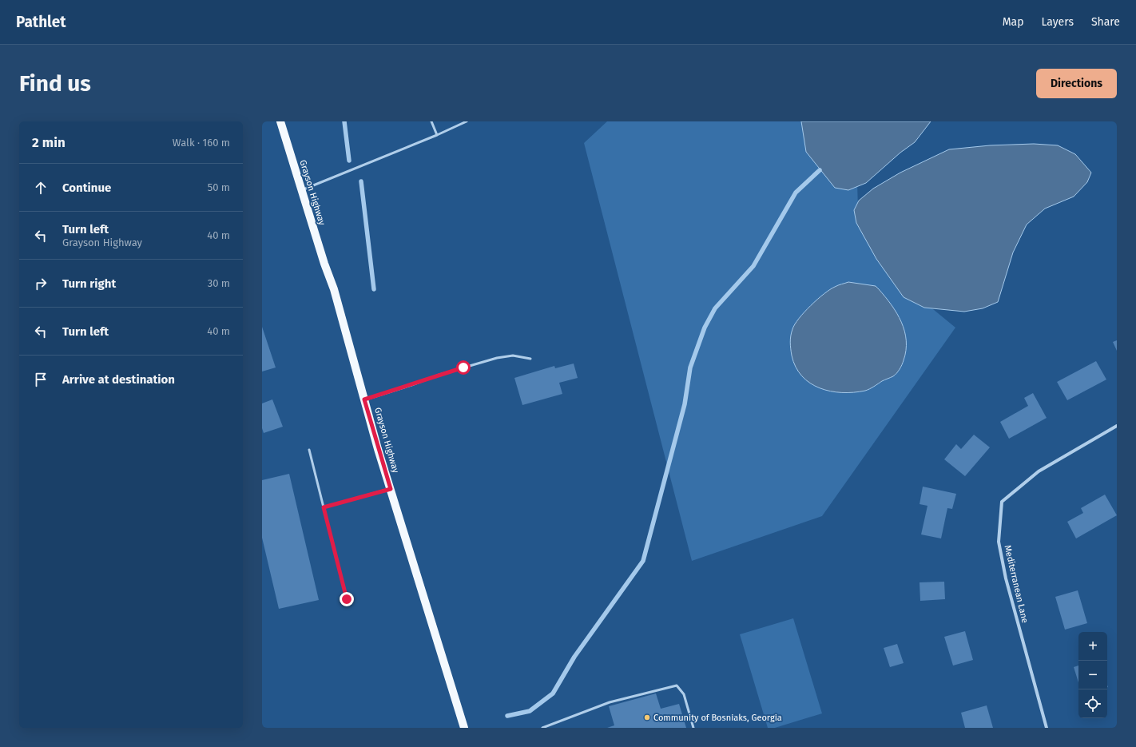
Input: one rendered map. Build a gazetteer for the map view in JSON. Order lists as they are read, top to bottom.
{
  "streets": {
    "main road": ["Grayson Highway"],
    "street": ["Mediterranean Lane"]
  },
  "places": ["Community of Bosniaks, Georgia"],
  "page": {
    "header": "Pathlet",
    "nav": ["Map", "Layers", "Share"],
    "buttons": "Directions",
    "title": "Find us",
    "heading": ["2 min", "Walk · 160 m"],
    "list": [
      ["Continue", "50 m"],
      ["Turn left", "Grayson Highway", "40 m"],
      ["Turn right", "30 m"],
      ["Turn left", "40 m"],
      "Arrive at destination"
    ],
    "map_buttons": ["+", "−"]
  }
}
